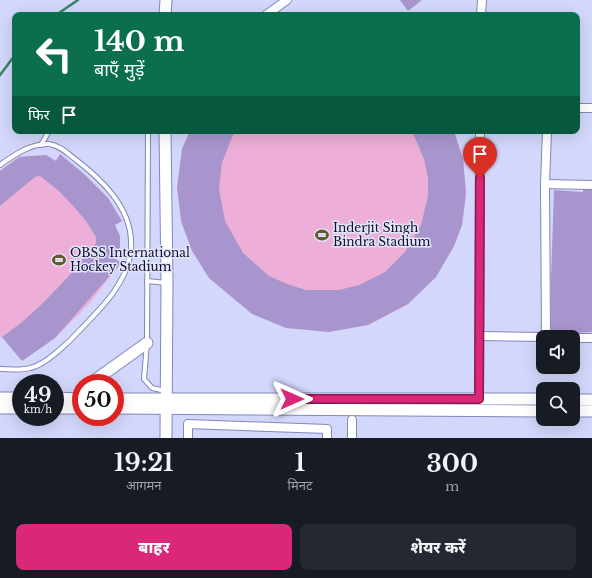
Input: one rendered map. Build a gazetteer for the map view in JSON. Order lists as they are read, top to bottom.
{
  "places": {
    "sports": ["Inderjit Singh Bindra Stadium", "OBSS International Hockey Stadium"]
  },
  "page": {
    "turn": ["140 m", "बाएँ मुड़ें"],
    "then": "फिर",
    "speed": "49 km/h",
    "limit": "50",
    "eta": [
      "19:21",
      "आगमन",
      "1",
      "मिनट",
      "300",
      "m"
    ],
    "buttons": ["बाहर", "शेयर करें"]
  }
}
